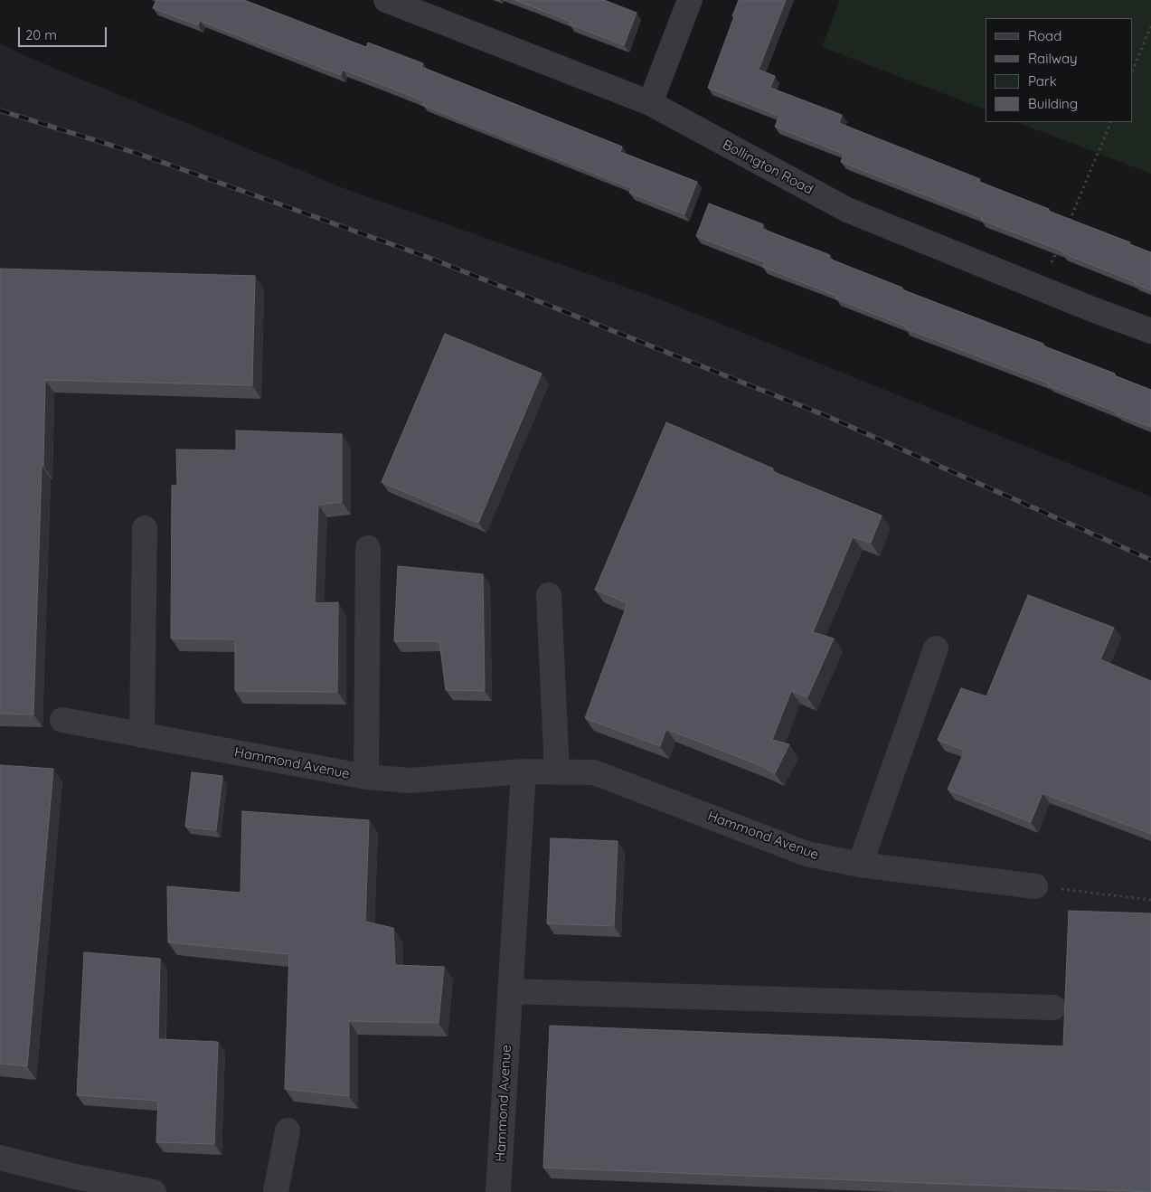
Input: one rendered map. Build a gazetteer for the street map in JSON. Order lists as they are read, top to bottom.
{
  "streets": {
    "street": ["Bollington Road", "Hammond Avenue"]
  },
  "legend": [
    "Road",
    "Railway",
    "Park",
    "Building"
  ],
  "scale_bar": "20 m"
}
